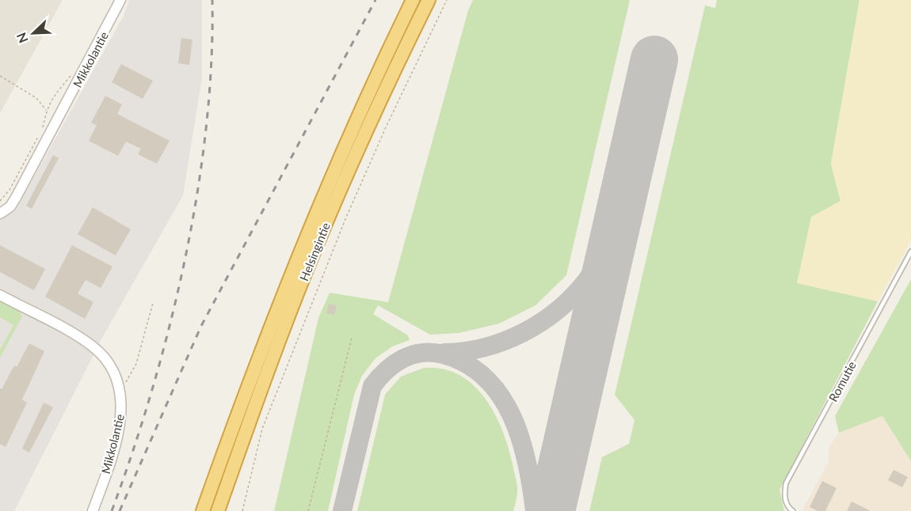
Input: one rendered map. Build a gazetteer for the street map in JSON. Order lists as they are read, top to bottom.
{
  "streets": {
    "highway": ["Helsingintie"],
    "street": ["Mikkolantie"],
    "lane": ["Romutie"]
  },
  "north": "bottom left"
}
